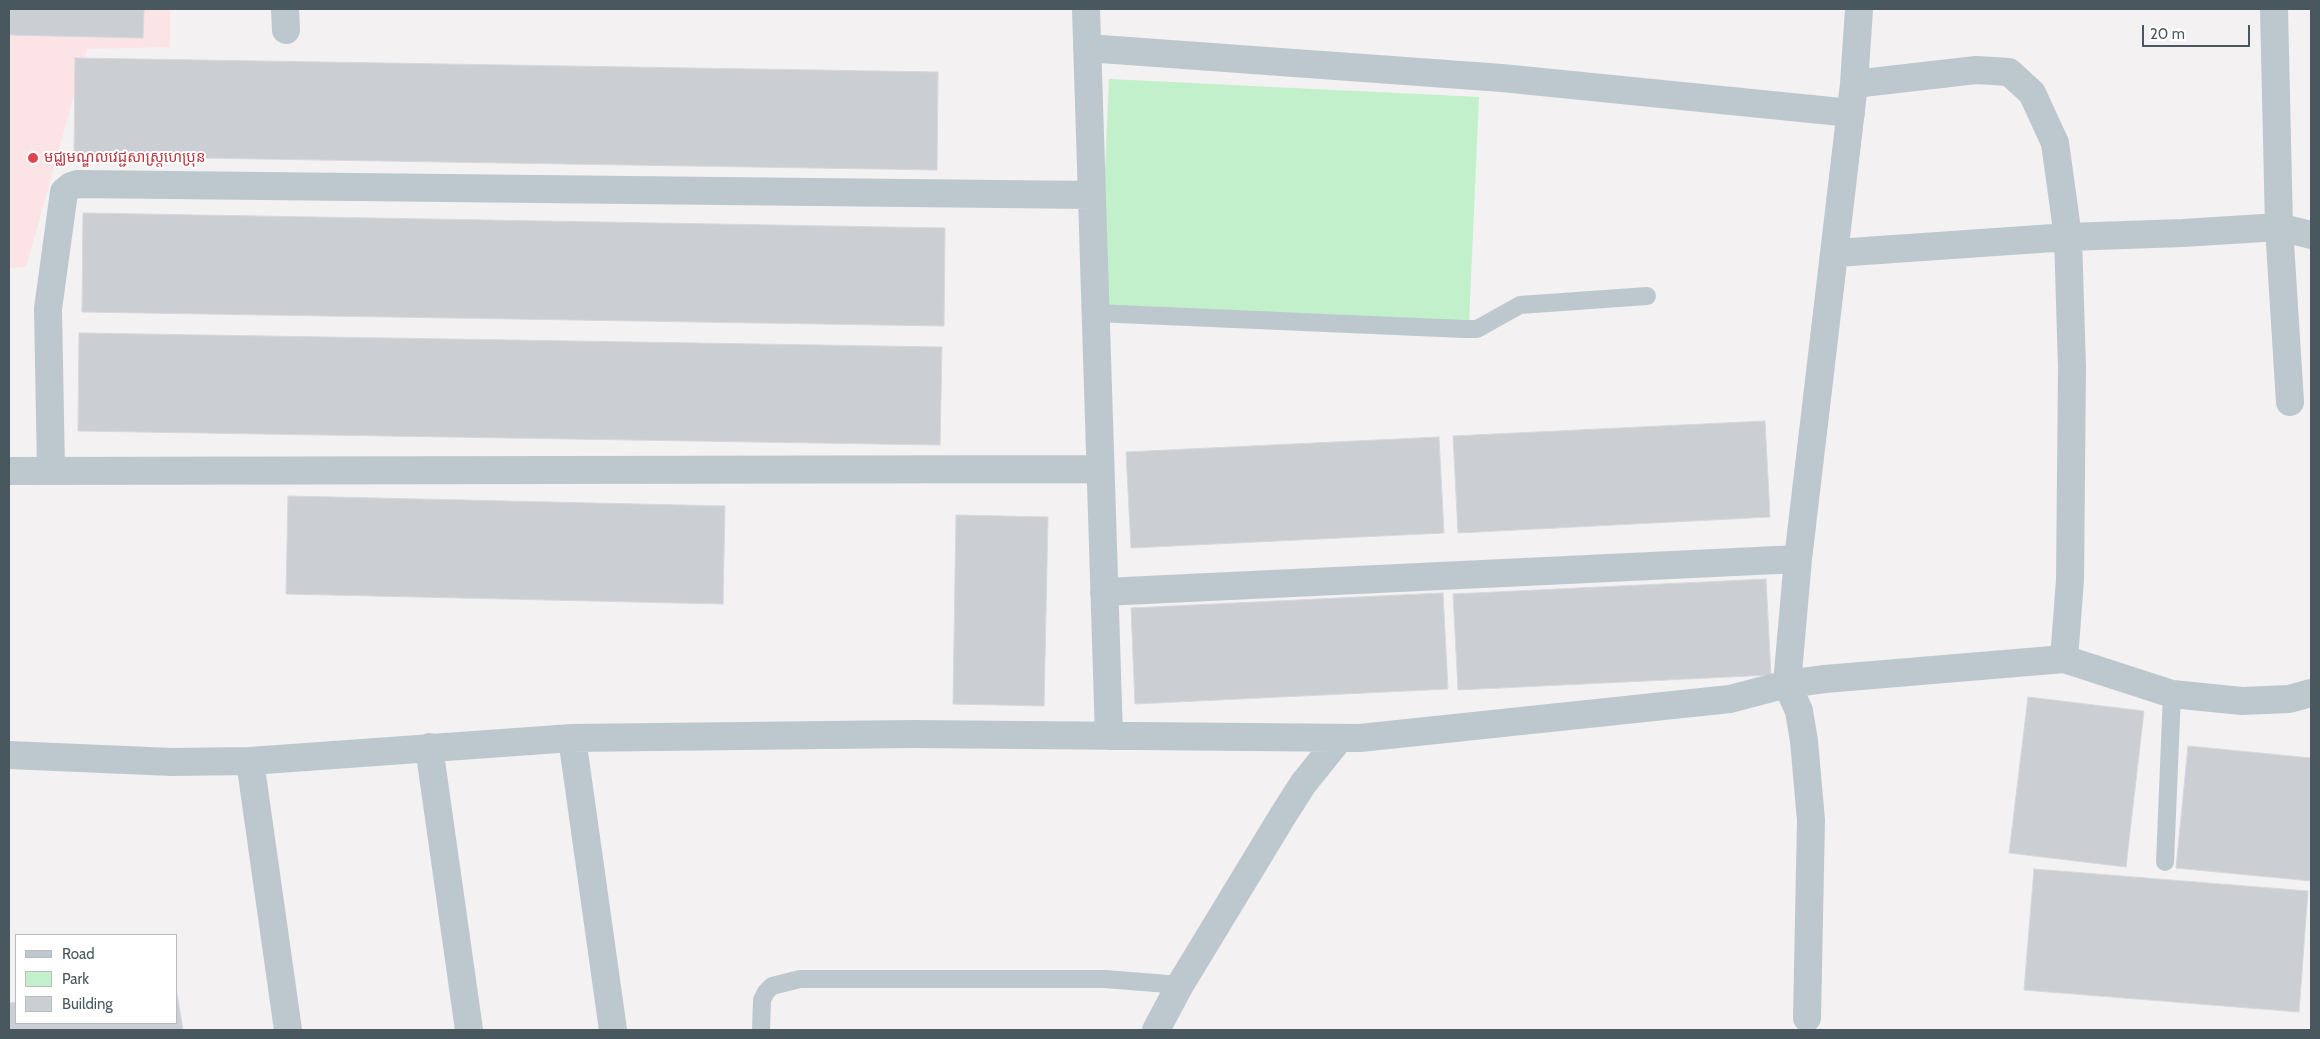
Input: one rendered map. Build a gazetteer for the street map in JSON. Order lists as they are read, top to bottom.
{
  "places": ["មជ្ឈមណ្ឌលវេជ្ជសាស្ត្រហេប្រុន"],
  "legend": ["Road", "Park", "Building"],
  "scale_bar": "20 m"
}
